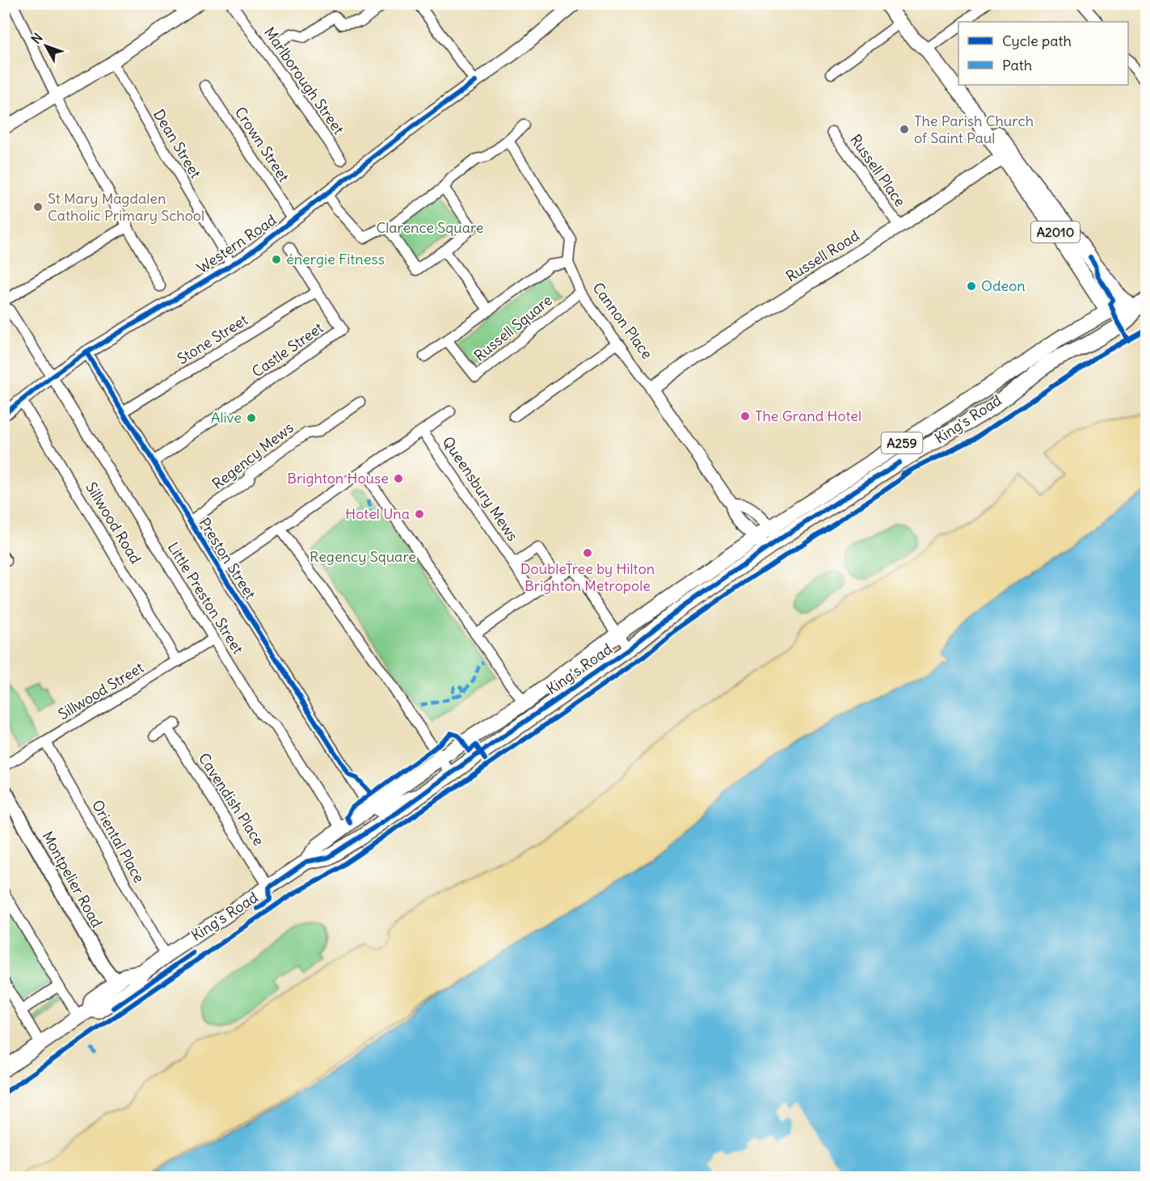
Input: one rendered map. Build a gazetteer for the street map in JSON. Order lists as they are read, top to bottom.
{
  "streets": {
    "main road": [
      "A2010",
      "King's Road",
      "A259",
      "Montpelier Road"
    ],
    "street": [
      "Marlborough Street",
      "Dean Street",
      "Crown Street",
      "Russell Place",
      "Western Road",
      "Russell Road",
      "Cannon Place",
      "Russell Square",
      "Stone Street",
      "Castle Street",
      "Regency Mews",
      "Queensbury Mews",
      "Sillwood Road",
      "Preston Street",
      "Little Preston Street",
      "Sillwood Street",
      "Cavendish Place",
      "Oriental Place"
    ]
  },
  "crossings": [
    ["Dean Street", "Western Road"],
    ["Crown Street", "Western Road"],
    ["Russell Place", "Russell Road"],
    ["A2010", "Russell Road"],
    ["Western Road", "Sillwood Road"],
    ["Western Road", "Preston Street"],
    ["Western Road", "Little Preston Street"],
    ["Russell Road", "Cannon Place"],
    ["Cannon Place", "Russell Square"],
    ["Cannon Place", "King's Road"],
    ["Stone Street", "Castle Street"],
    ["Stone Street", "Preston Street"],
    ["Castle Street", "Preston Street"],
    ["King's Road", "Preston Street"],
    ["King's Road", "Little Preston Street"],
    ["King's Road", "Cavendish Place"],
    ["King's Road", "Oriental Place"],
    ["King's Road", "Montpelier Road"],
    ["Regency Mews", "Preston Street"],
    ["Sillwood Road", "Sillwood Street"],
    ["Little Preston Street", "Sillwood Street"],
    ["Sillwood Street", "Oriental Place"]
  ],
  "parks": ["Clarence Square", "Regency Square"],
  "places": [
    "The Parish Church of Saint Paul",
    "St Mary Magdalen Catholic Primary School",
    "énergie Fitness",
    "Odeon",
    "The Grand Hotel",
    "Alive",
    "Brighton House",
    "Hotel Una",
    "DoubleTree by Hilton Brighton Metropole"
  ],
  "legend": ["Cycle path", "Path"],
  "north": "top left"
}
